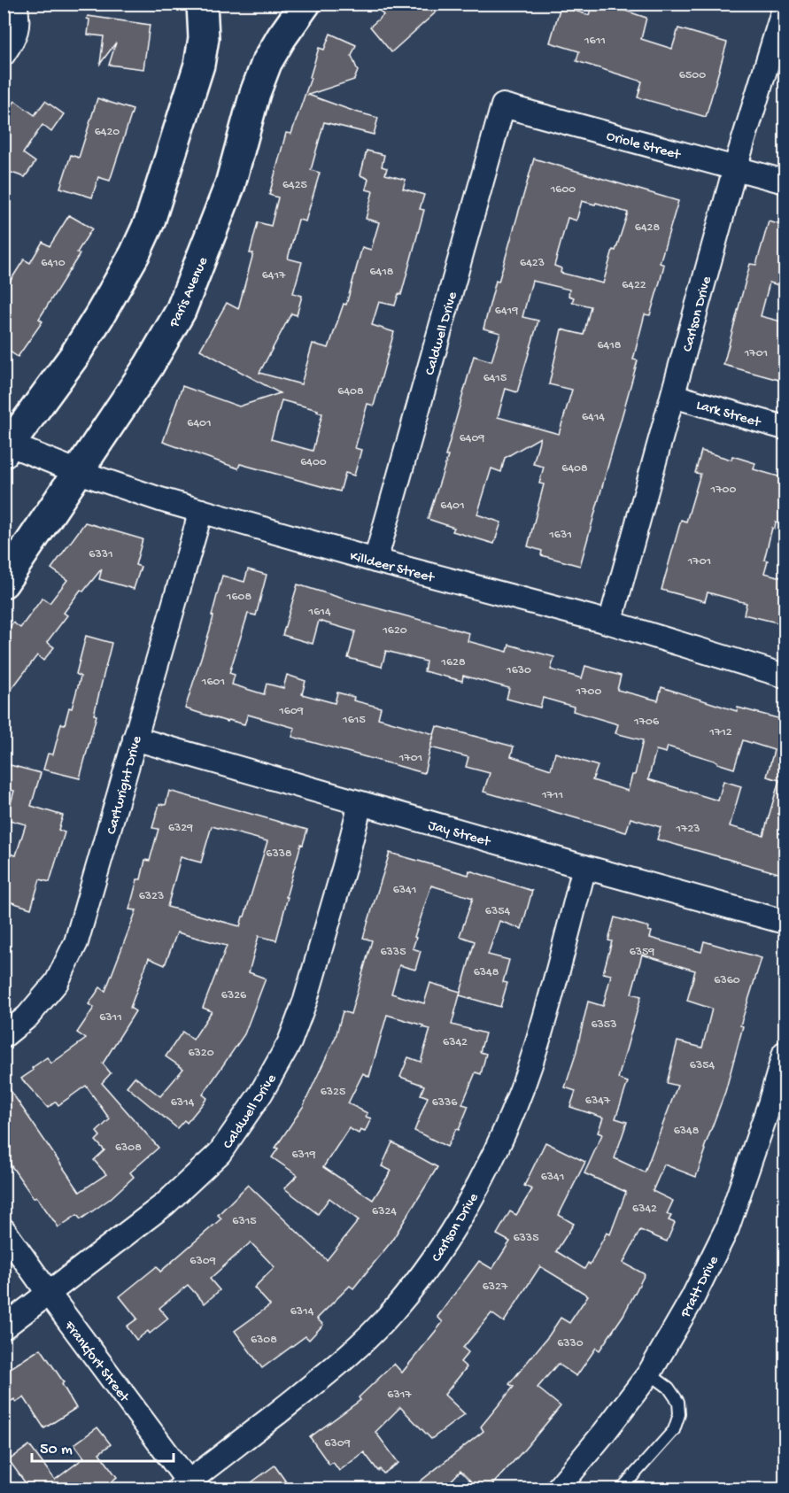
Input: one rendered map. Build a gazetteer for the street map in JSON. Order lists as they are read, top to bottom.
{
  "streets": {
    "street": [
      "Oriole Street",
      "Paris Avenue",
      "Carlson Drive",
      "Caldwell Drive",
      "Lark Street",
      "Killdeer Street",
      "Cartwright Drive",
      "Jay Street",
      "Pratt Drive",
      "Frankfort Street"
    ]
  },
  "crossings": [
    ["Oriole Street", "Carlson Drive"],
    ["Oriole Street", "Caldwell Drive"],
    ["Paris Avenue", "Killdeer Street"],
    ["Carlson Drive", "Lark Street"],
    ["Carlson Drive", "Killdeer Street"],
    ["Carlson Drive", "Jay Street"],
    ["Carlson Drive", "Frankfort Street"],
    ["Caldwell Drive", "Killdeer Street"],
    ["Caldwell Drive", "Jay Street"],
    ["Caldwell Drive", "Frankfort Street"],
    ["Killdeer Street", "Cartwright Drive"],
    ["Cartwright Drive", "Jay Street"]
  ],
  "house_numbers": [
    "1611",
    "6500",
    "6420",
    "6425",
    "1600",
    "6428",
    "6410",
    "6423",
    "6418",
    "6417",
    "6422",
    "6419",
    "6418",
    "1701",
    "6415",
    "6408",
    "6414",
    "6401",
    "6409",
    "6400",
    "6408",
    "1700",
    "6401",
    "1631",
    "6331",
    "1701",
    "1608",
    "1614",
    "1620",
    "1628",
    "1630",
    "1601",
    "1700",
    "1609",
    "1615",
    "1706",
    "1712",
    "1701",
    "1711",
    "6329",
    "1723",
    "6338",
    "6341",
    "6323",
    "6354",
    "6335",
    "6359",
    "6348",
    "6360",
    "6326",
    "6311",
    "6353",
    "6342",
    "6320",
    "6354",
    "6325",
    "6347",
    "6314",
    "6336",
    "6348",
    "6308",
    "6319",
    "6341",
    "6342",
    "6324",
    "6315",
    "6335",
    "6309",
    "6327",
    "6314",
    "6308",
    "6330",
    "6317",
    "6309"
  ],
  "scale_bar": "50 m"
}
